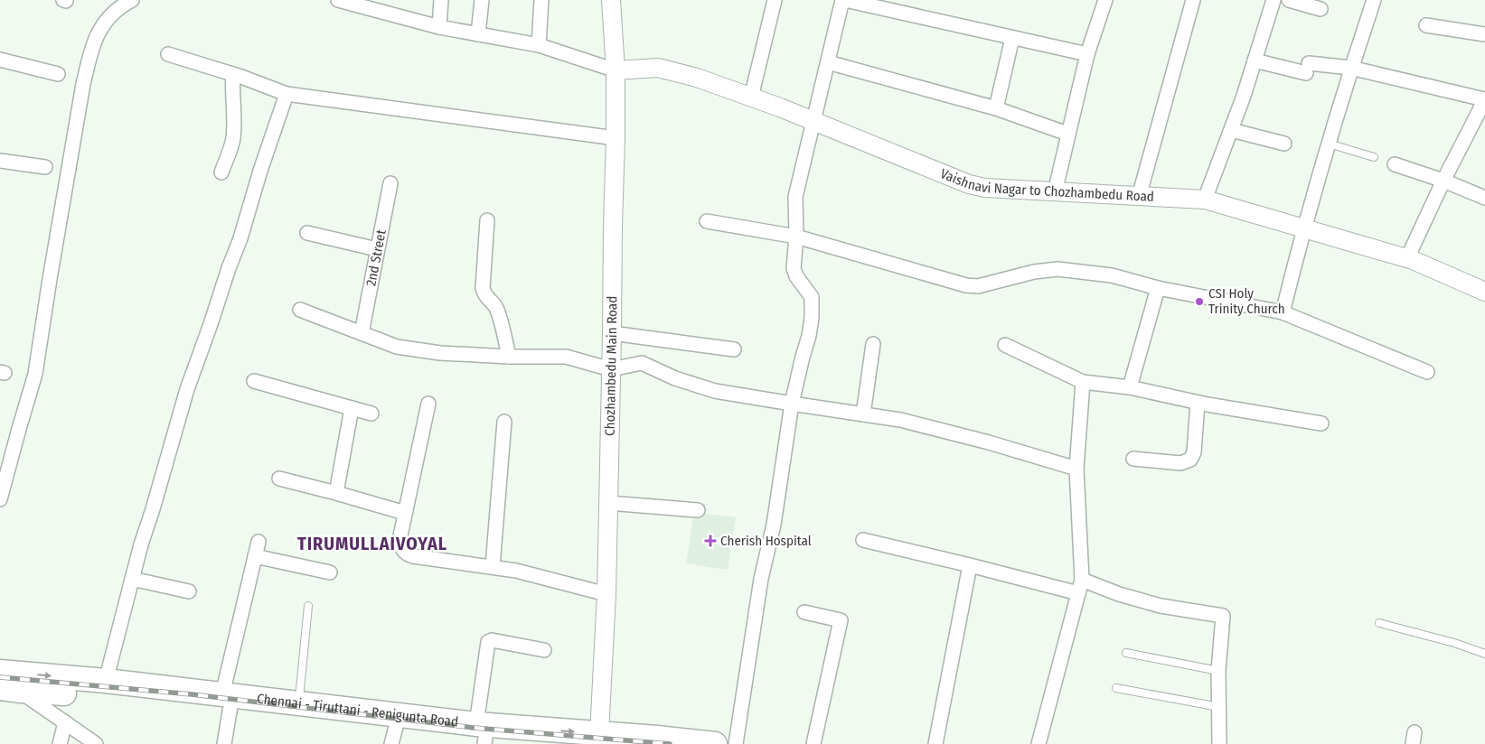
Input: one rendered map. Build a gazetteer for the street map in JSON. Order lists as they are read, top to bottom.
{
  "streets": {
    "highway": ["Chennai - Tiruttani - Renigunta Road"],
    "street": ["Vaishnavi Nagar to Chozhambedu Road", "2nd Street", "Chozhambedu Main Road"]
  },
  "crossings": [
    ["Vaishnavi Nagar to Chozhambedu Road", "Chozhambedu Main Road"],
    ["Chozhambedu Main Road", "Chennai - Tiruttani - Renigunta Road"]
  ],
  "districts": ["TIRUMULLAIVOYAL"],
  "places": {
    "other": ["CSI Holy Trinity Church"],
    "health": ["Cherish Hospital"]
  }
}
